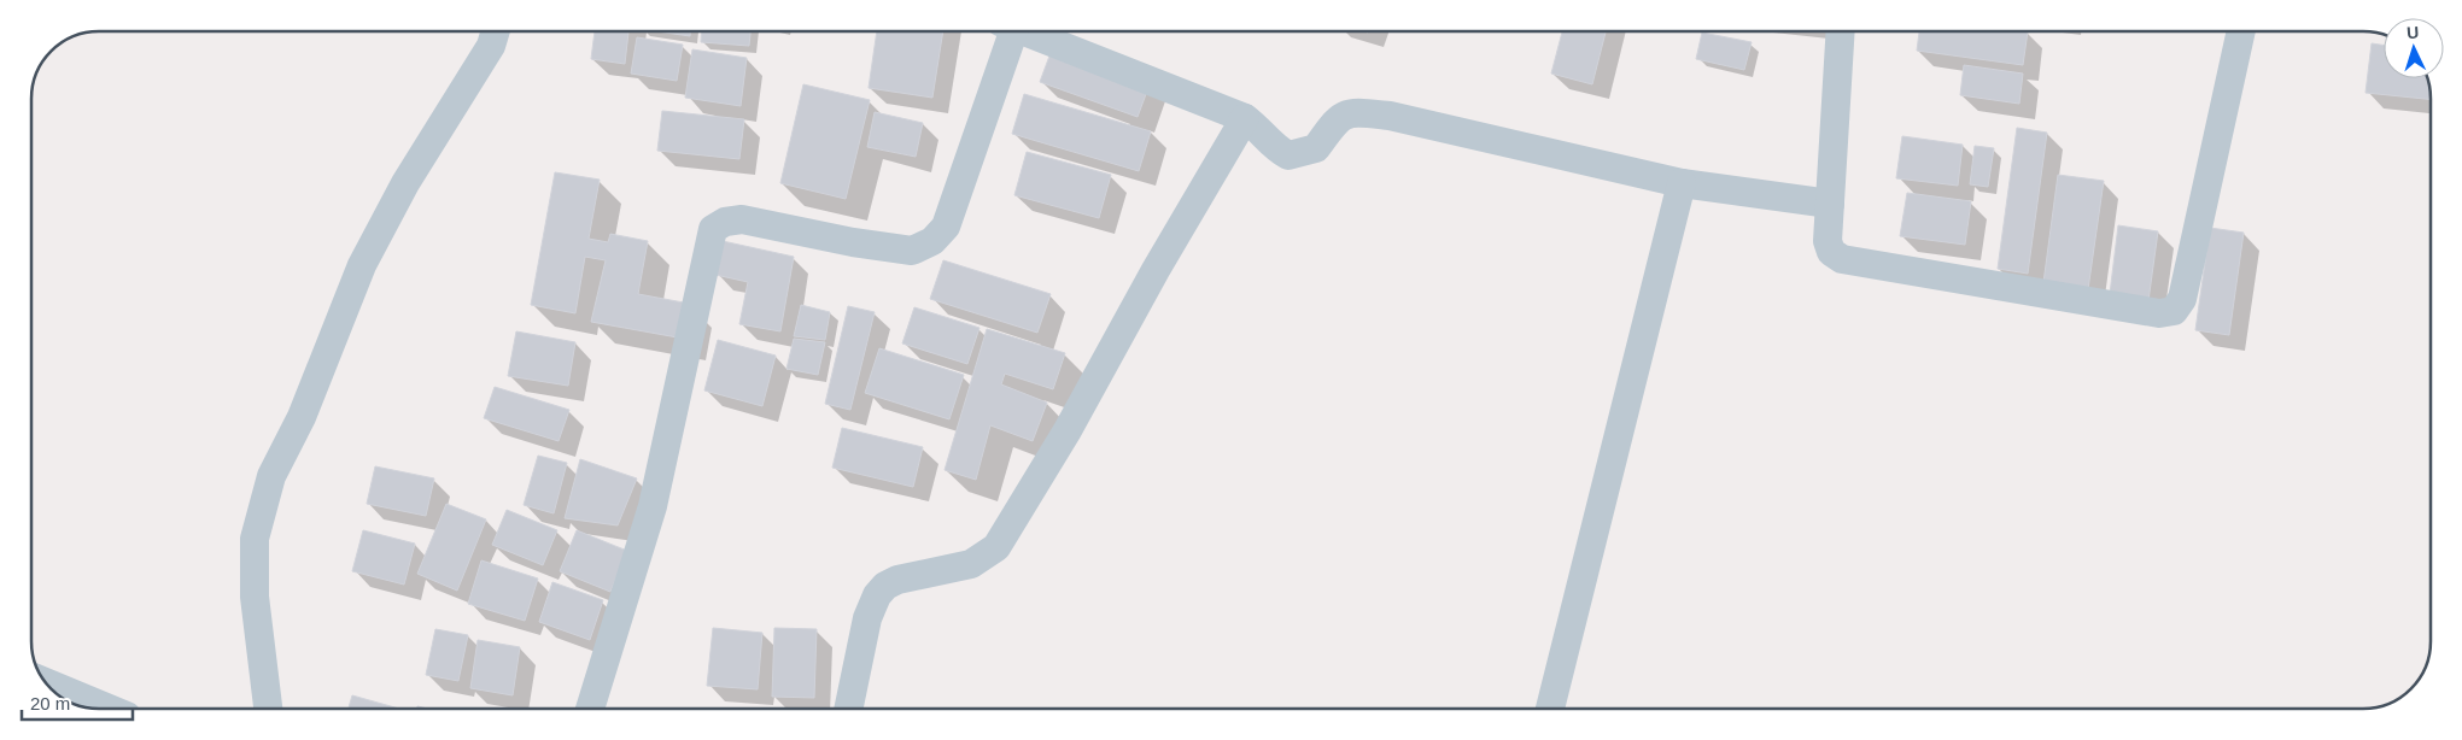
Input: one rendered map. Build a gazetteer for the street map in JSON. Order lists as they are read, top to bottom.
{
  "scale_bar": "20 m",
  "north": "top"
}
